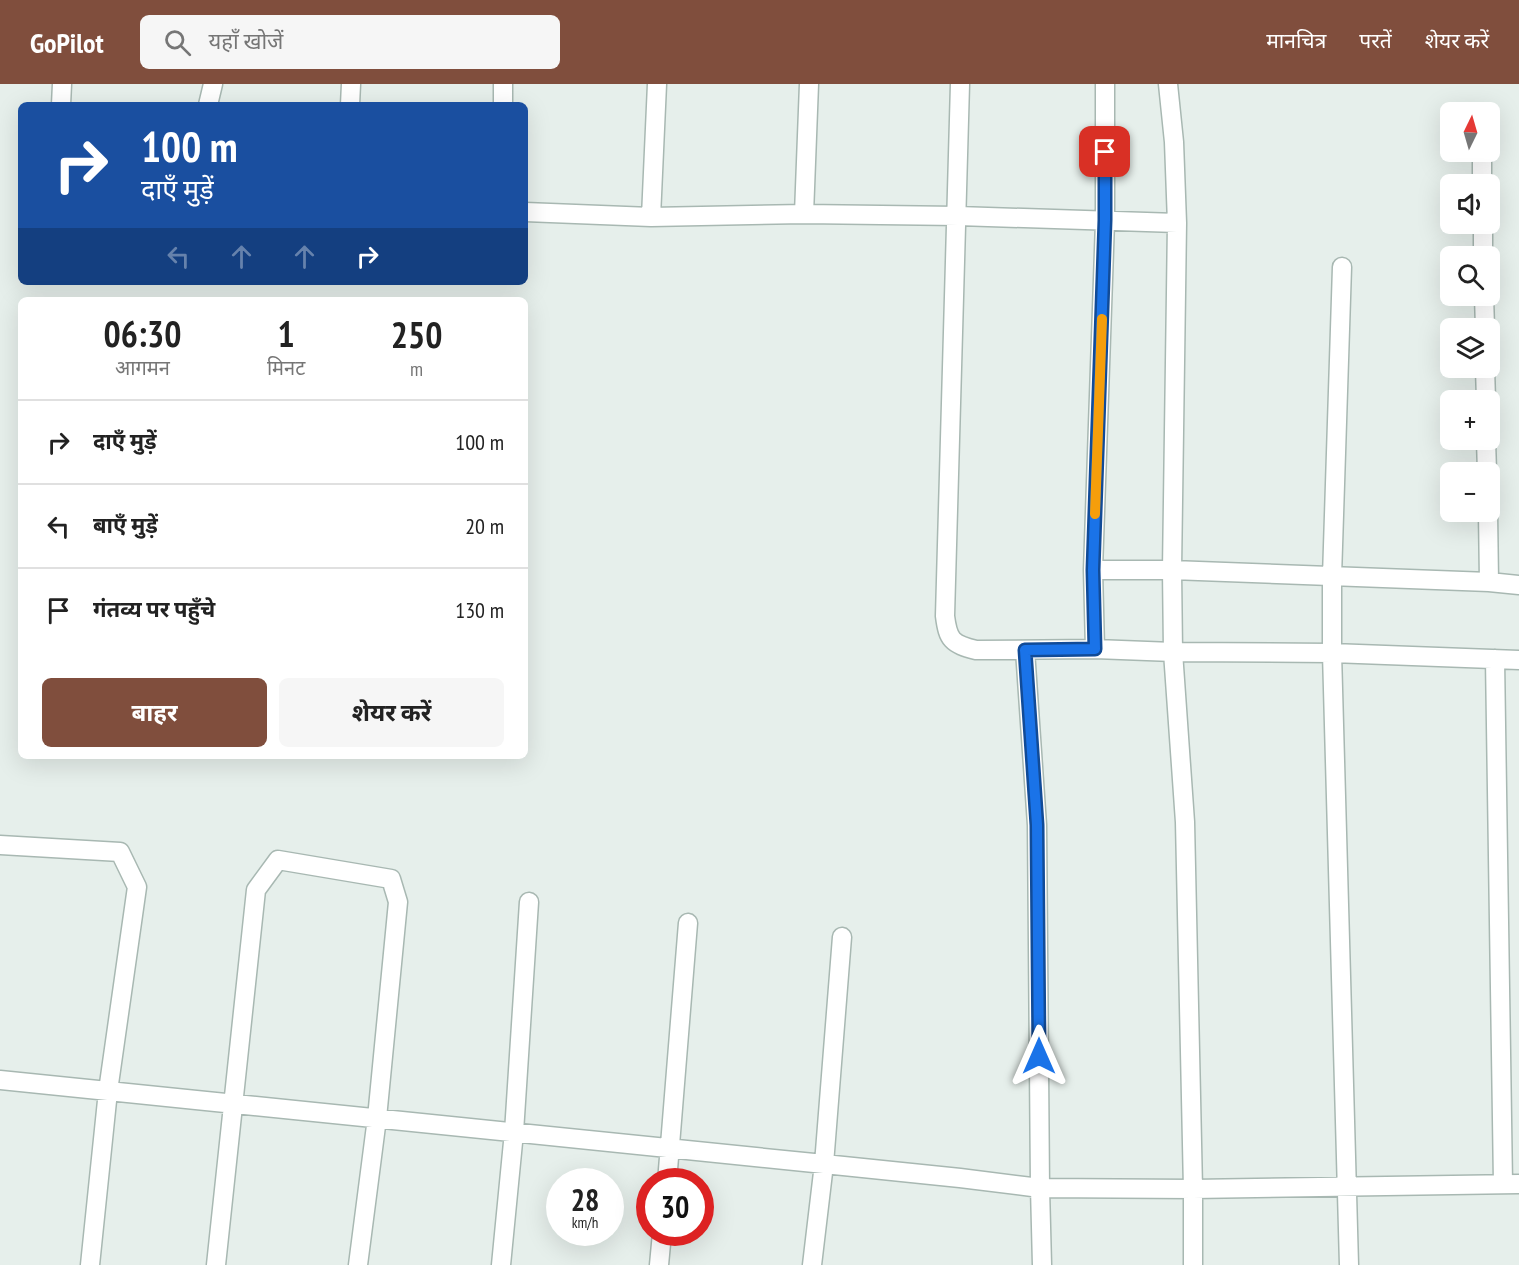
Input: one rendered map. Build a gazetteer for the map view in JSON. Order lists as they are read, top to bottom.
{
  "north": "top",
  "page": {
    "header": "GoPilot",
    "search": "यहाँ खोजें",
    "nav": ["मानचित्र", "परतें", "शेयर करें"],
    "map_buttons": ["+", "−"],
    "turn": ["100 m", "दाएँ मुड़ें"],
    "eta": [
      "06:30",
      "आगमन",
      "1",
      "मिनट",
      "250",
      "m"
    ],
    "list": [
      {
        "name": "दाएँ मुड़ें",
        "value": "100 m"
      },
      {
        "name": "बाएँ मुड़ें",
        "value": "20 m"
      },
      {
        "name": "गंतव्य पर पहुँचे",
        "value": "130 m"
      }
    ],
    "buttons": ["बाहर", "शेयर करें"],
    "speed": "28 km/h",
    "limit": "30"
  }
}
